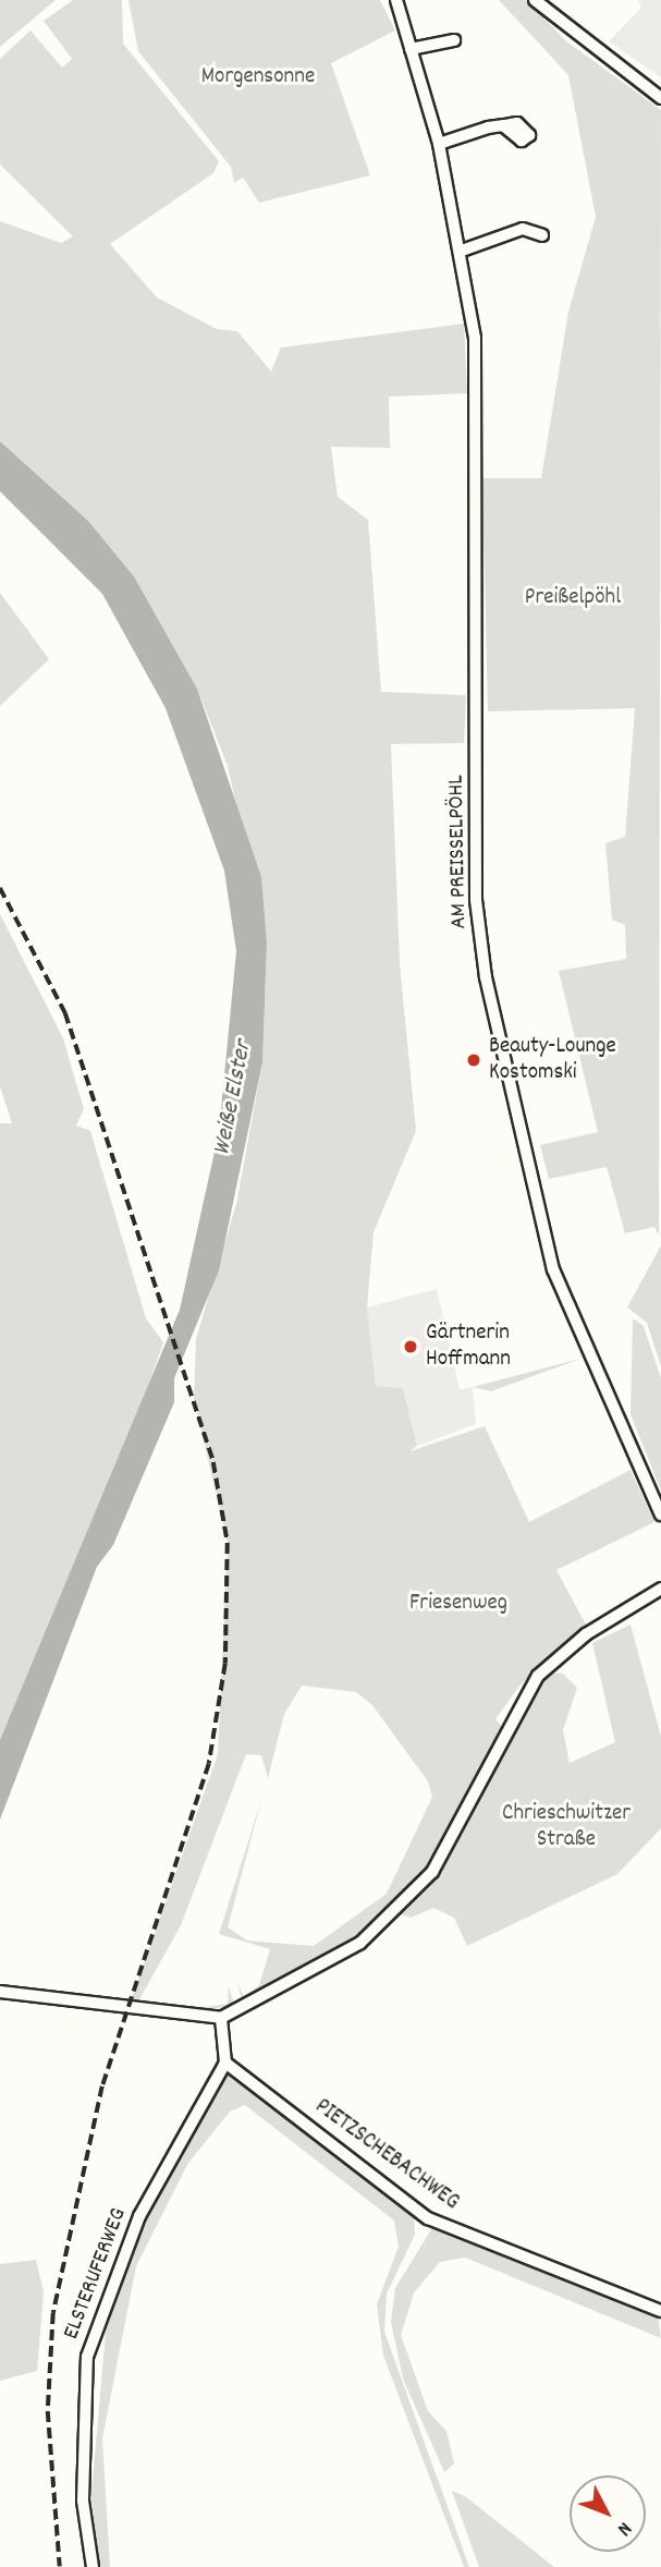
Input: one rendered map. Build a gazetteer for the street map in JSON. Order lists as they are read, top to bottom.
{
  "streets": {
    "street": ["AM PREISSELPÖHL", "PIETZSCHEBACHWEG", "ELSTERUFERWEG"]
  },
  "crossings": [
    ["PIETZSCHEBACHWEG", "ELSTERUFERWEG"]
  ],
  "water": ["Weiße Elster"],
  "parks": [
    "Morgensonne",
    "Preißelpöhl",
    "Friesenweg",
    "Chrieschwitzer Straße"
  ],
  "places": ["Beauty-Lounge Kostomski", "Gärtnerin Hoffmann"],
  "north": "bottom right"
}
